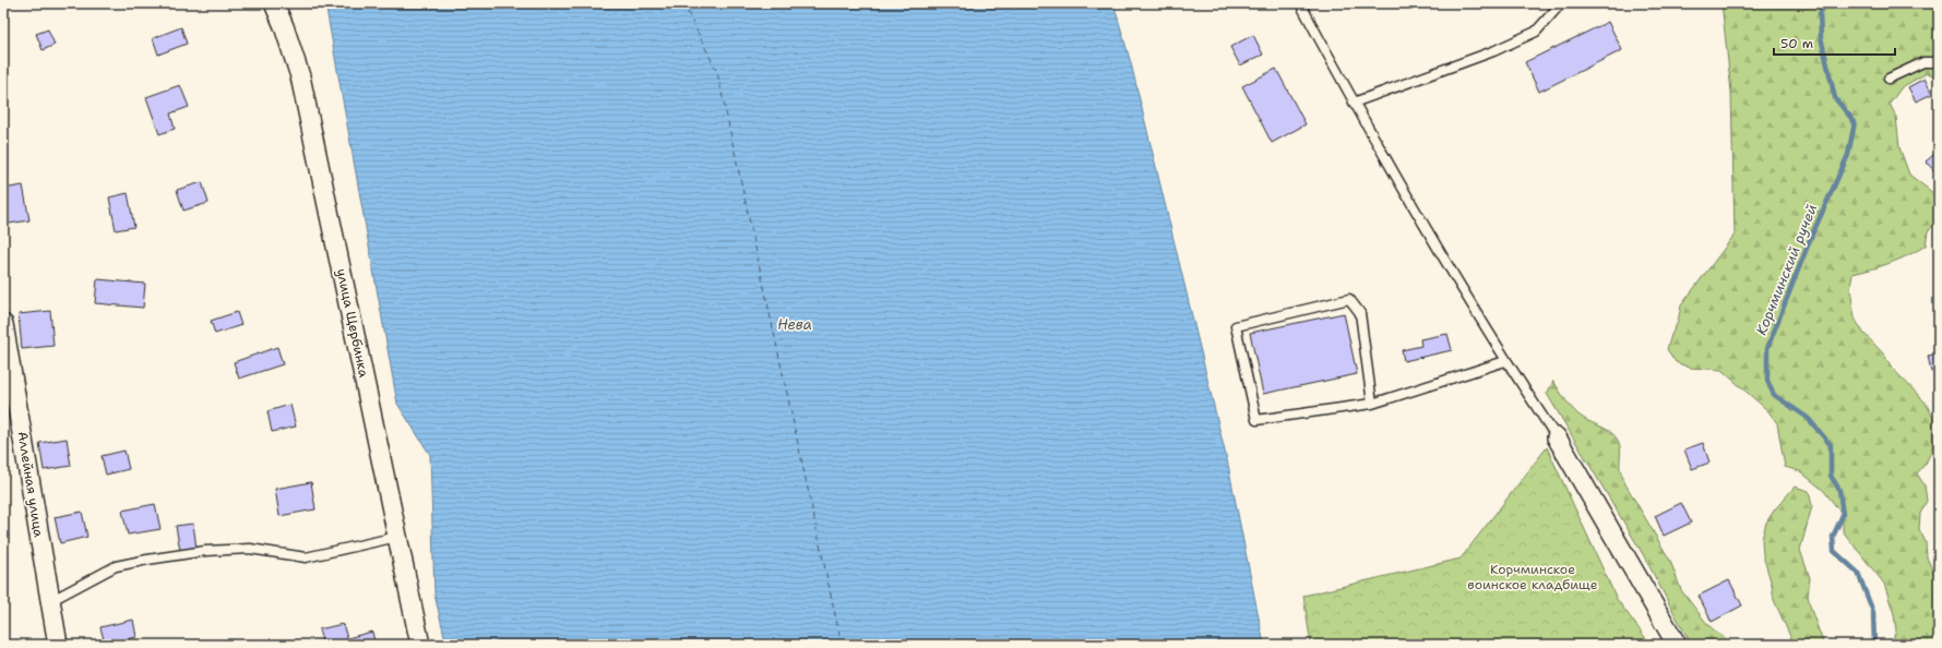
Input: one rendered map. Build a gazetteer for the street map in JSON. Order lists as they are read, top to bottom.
{
  "streets": {
    "street": ["улица Щербинка", "Аллейная улица"]
  },
  "water": ["Корчминский ручей", "Нева"],
  "parks": ["Корчминское воинское кладбище"],
  "scale_bar": "50 m"
}
